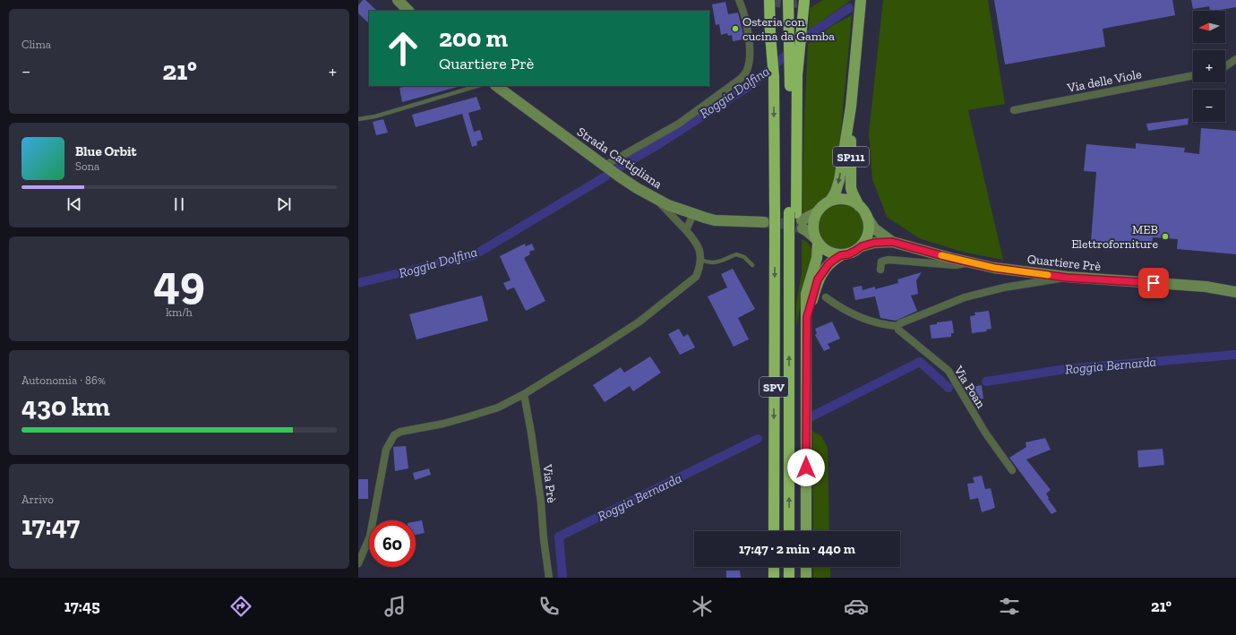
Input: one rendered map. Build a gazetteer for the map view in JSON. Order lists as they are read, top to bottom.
{
  "streets": {
    "highway": ["SPV"],
    "main road": ["SP111"],
    "street": [
      "Via delle Viole",
      "Strada Cartigliana",
      "Quartiere Prè",
      "Via Poan",
      "Via Prè"
    ]
  },
  "crossings": [
    ["SP111", "Quartiere Prè"]
  ],
  "water": ["Roggia Dolfina", "Roggia Bernarda"],
  "places": ["Osteria con cucina da Gamba", "MEB Elettroforniture"],
  "north": "left",
  "page": {
    "tile": [
      "Clima",
      ["49", "km/h"],
      ["Autonomia · 86%", "430 km"],
      ["Arrivo", "17:47"]
    ],
    "map_buttons": ["+", "−"],
    "turn": ["200 m", "Quartiere Prè"],
    "heat": ["−", "21°", "+"],
    "song": ["Blue Orbit", "Sona"],
    "limit": "60",
    "trip": "17:47 · 2 min · 440 m",
    "tabs": ["17:45", "21°"]
  }
}
